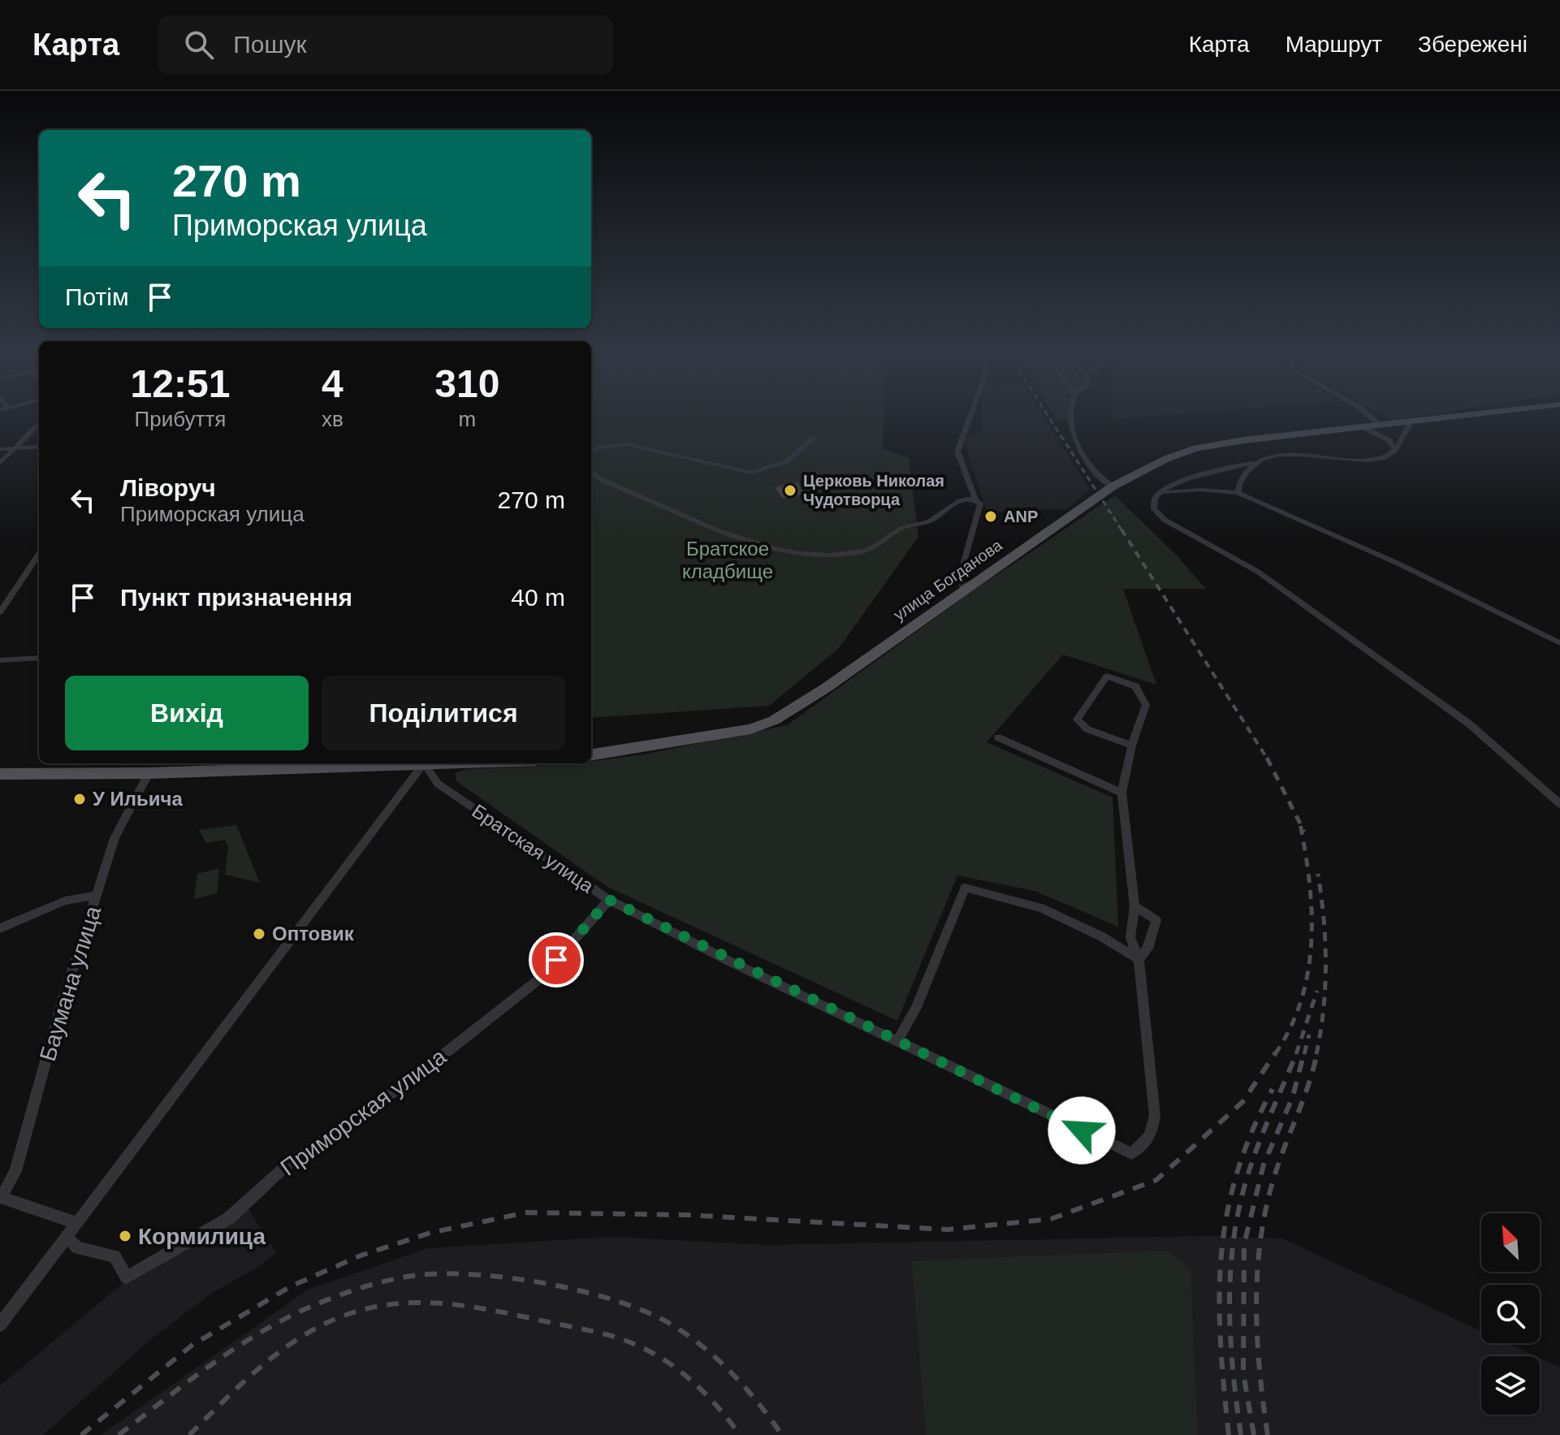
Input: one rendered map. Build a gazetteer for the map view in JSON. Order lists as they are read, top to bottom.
{
  "streets": {
    "main road": ["улица Богданова"],
    "street": ["Братская улица", "Баумана улица", "Приморская улица"]
  },
  "crossings": [
    ["Братская улица", "Приморская улица"]
  ],
  "parks": ["Братское кладбище"],
  "places": [
    "Церковь Николая Чудотворца",
    "ANP",
    "У Ильича",
    "Оптовик",
    "Кормилица"
  ],
  "north": "top left",
  "page": {
    "header": "Карта",
    "search": "Пошук",
    "nav": ["Карта", "Маршрут", "Збережені"],
    "turn": ["270 m", "Приморская улица"],
    "then": "Потім",
    "eta": [
      "12:51",
      "Прибуття",
      "4",
      "хв",
      "310",
      "m"
    ],
    "list": [
      {
        "name": "Ліворуч",
        "note": "Приморская улица",
        "value": "270 m"
      },
      {
        "name": "Пункт призначення",
        "value": "40 m"
      }
    ],
    "buttons": ["Вихід", "Поділитися"]
  }
}
